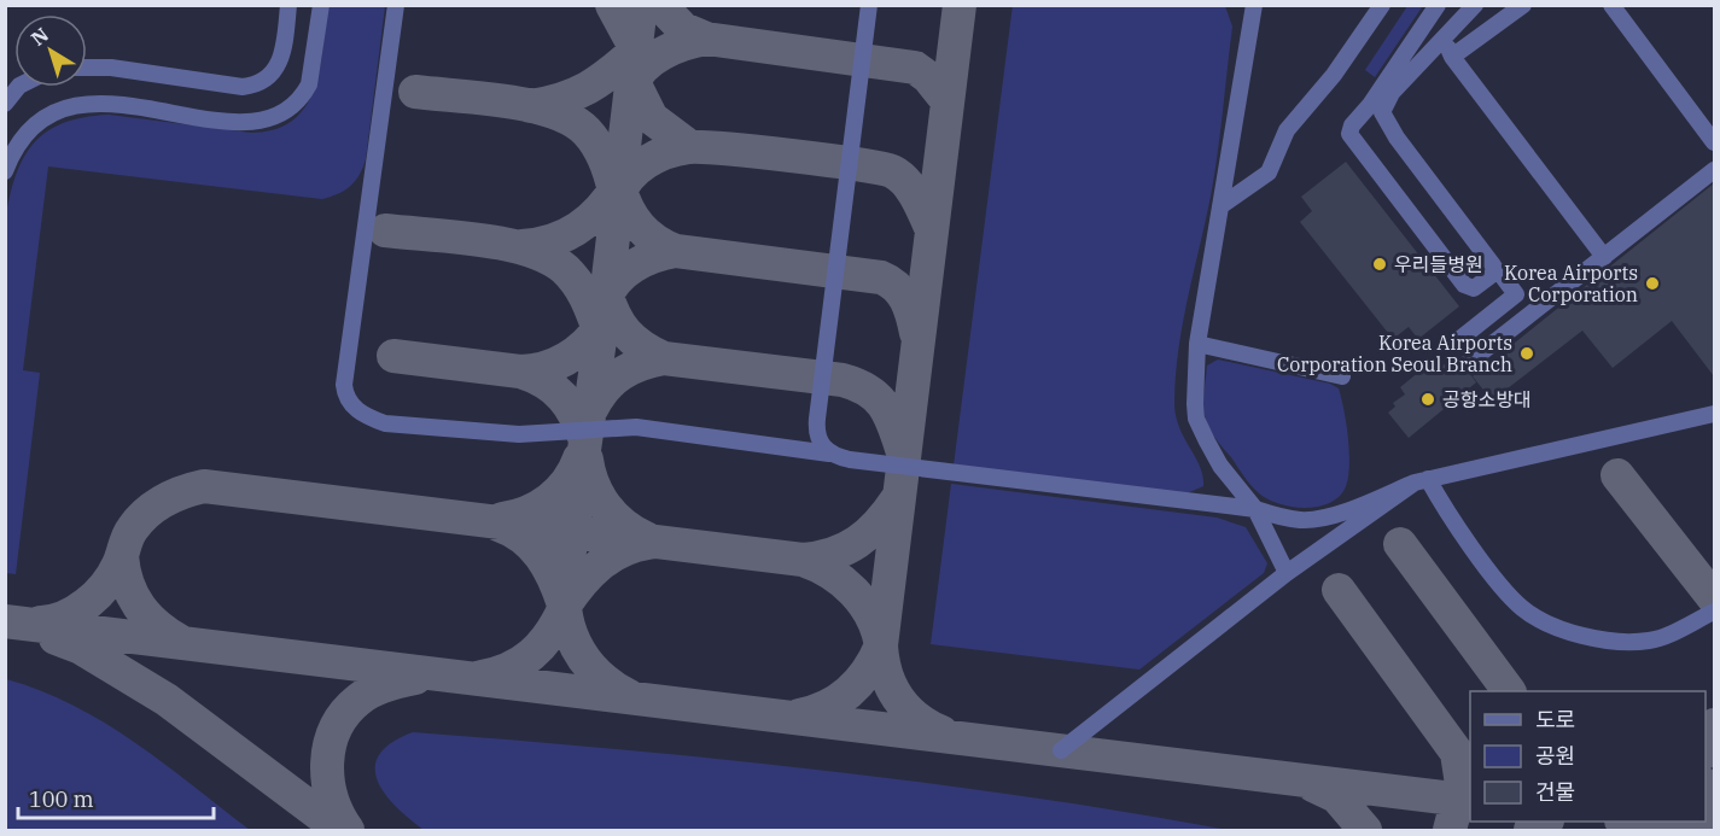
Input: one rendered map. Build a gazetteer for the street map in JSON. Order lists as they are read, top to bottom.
{
  "places": [
    "우리들병원",
    "Korea Airports Corporation",
    "Korea Airports Corporation Seoul Branch",
    "공항소방대"
  ],
  "legend": ["도로", "공원", "건물"],
  "scale_bar": "100 m",
  "north": "top left"
}
